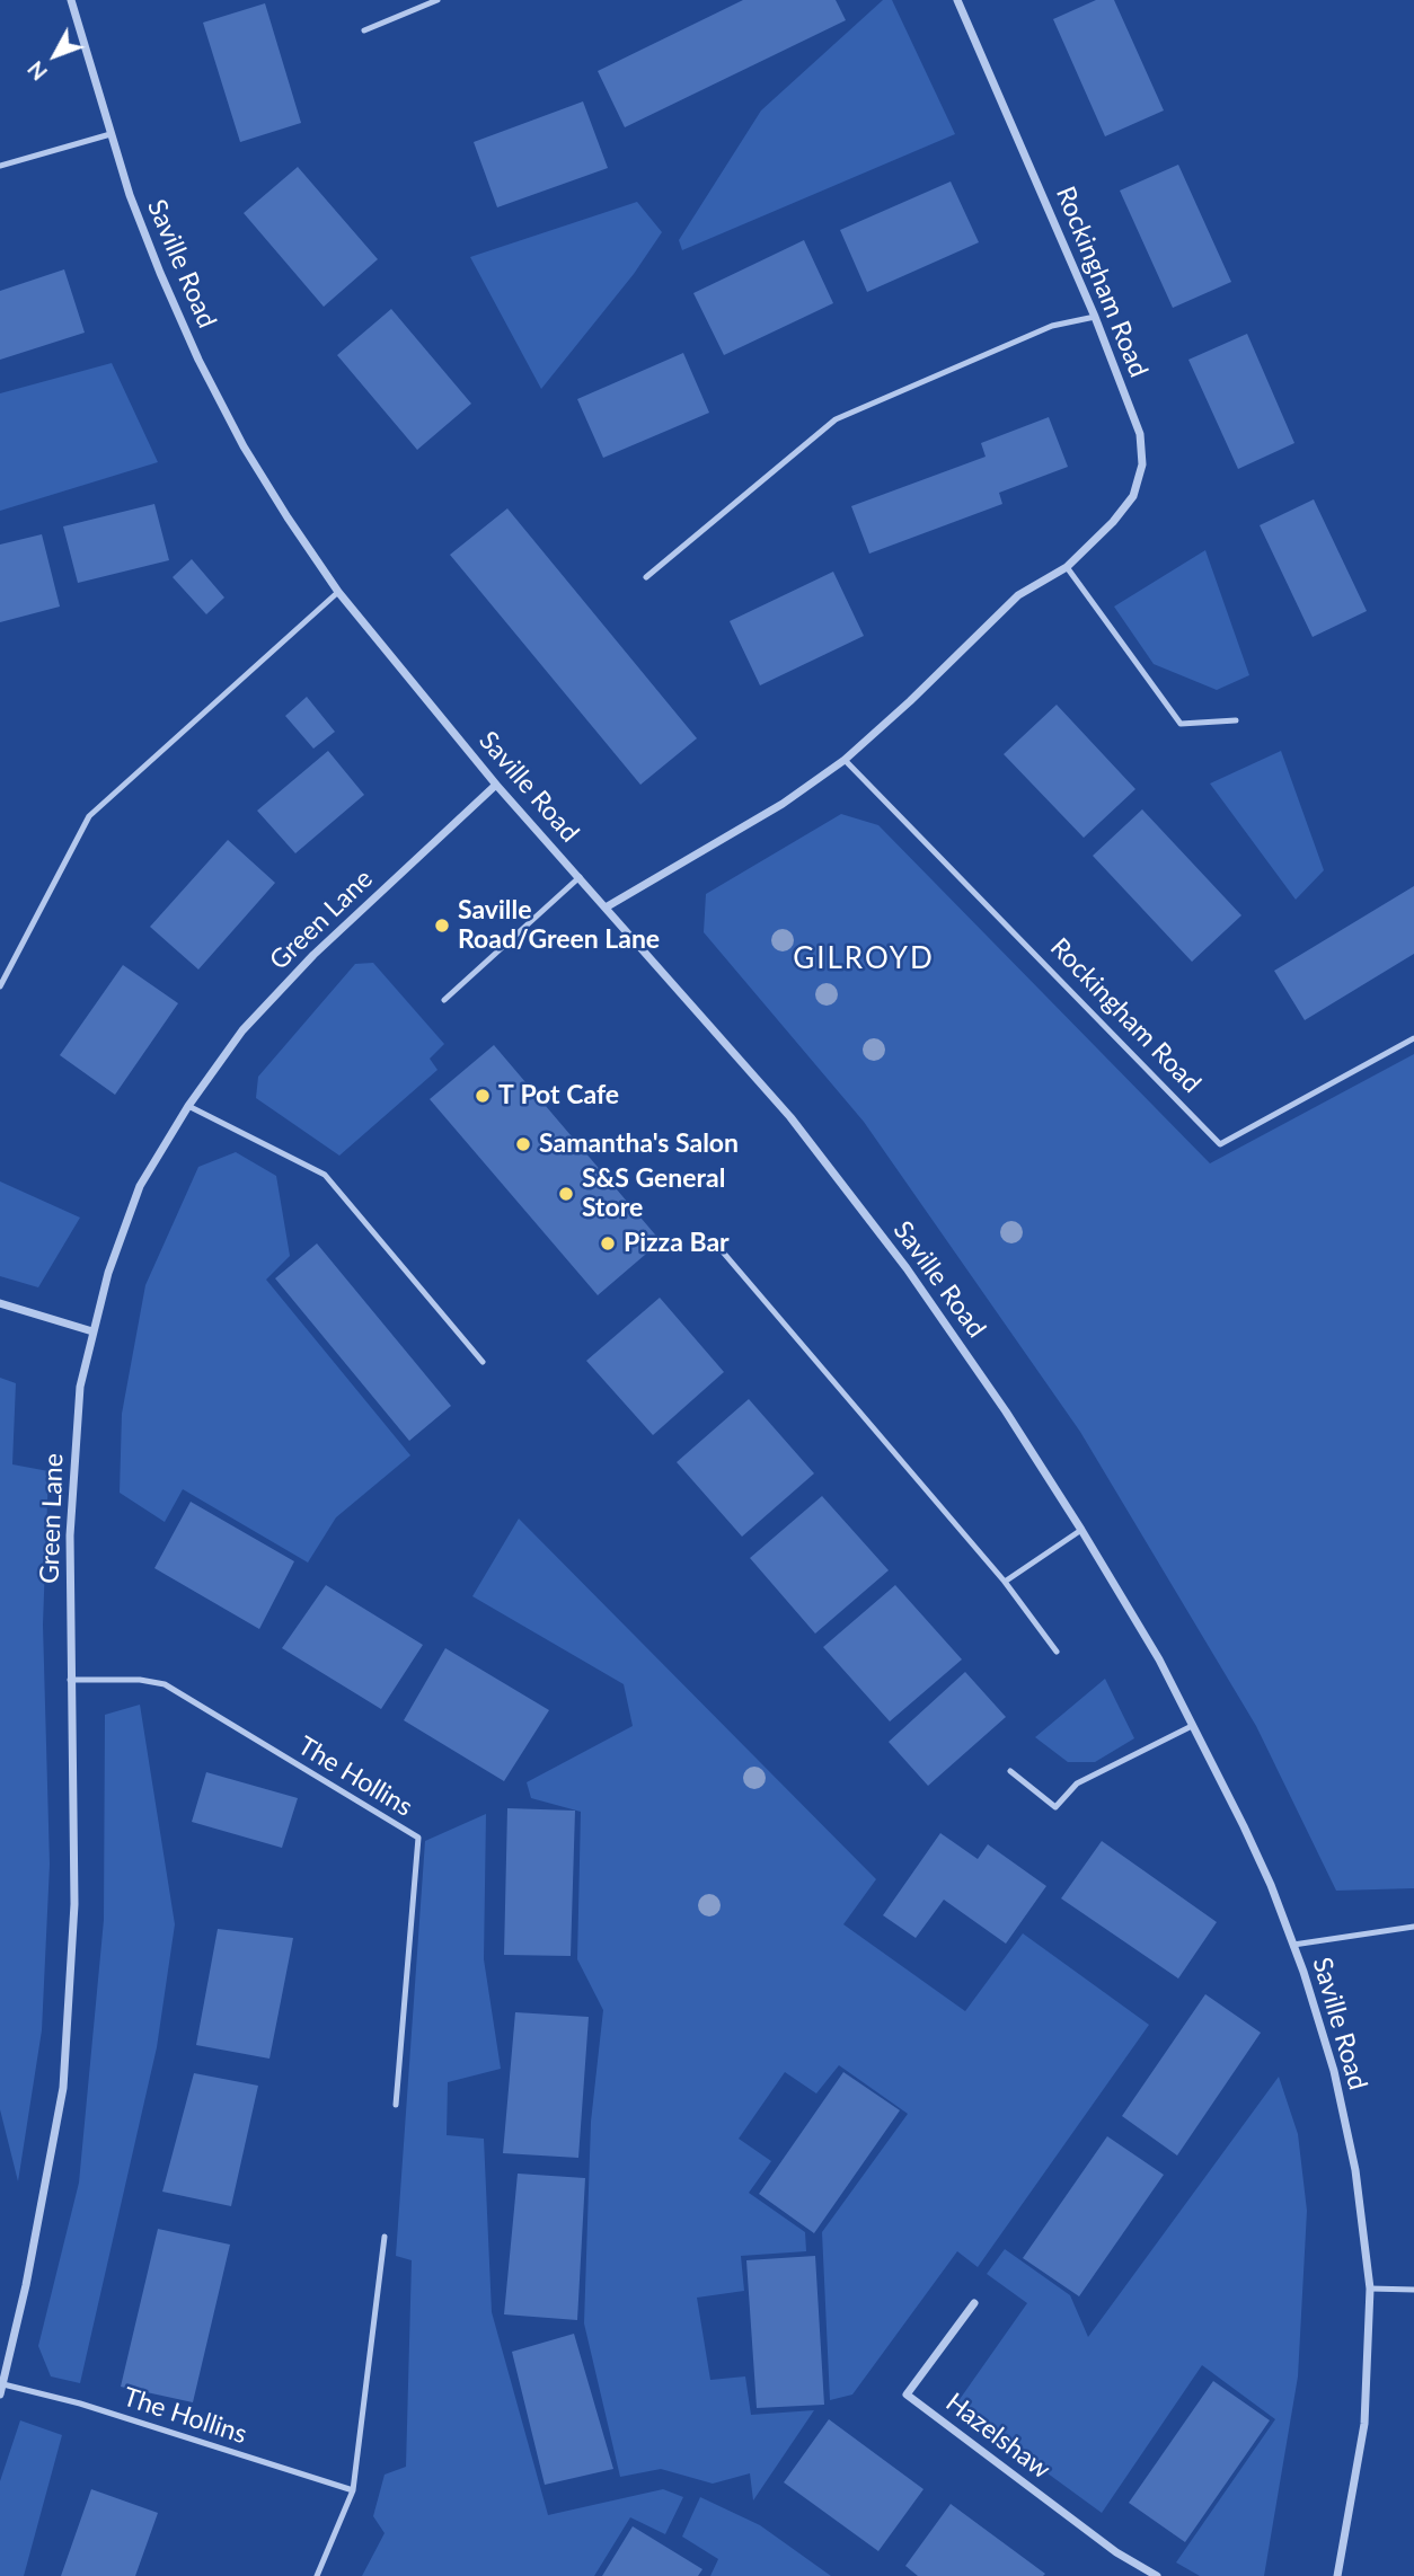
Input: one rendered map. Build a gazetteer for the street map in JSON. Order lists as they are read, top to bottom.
{
  "streets": {
    "street": [
      "Saville Road",
      "Rockingham Road",
      "Green Lane",
      "Hazelshaw"
    ],
    "lane": ["The Hollins"]
  },
  "crossings": [
    ["Saville Road", "Rockingham Road"],
    ["Saville Road", "Green Lane"],
    ["Green Lane", "The Hollins"]
  ],
  "districts": ["GILROYD"],
  "places": [
    "Saville Road/Green Lane",
    "T Pot Cafe",
    "Samantha's Salon",
    "S&S General Store",
    "Pizza Bar"
  ],
  "north": "bottom left"
}
